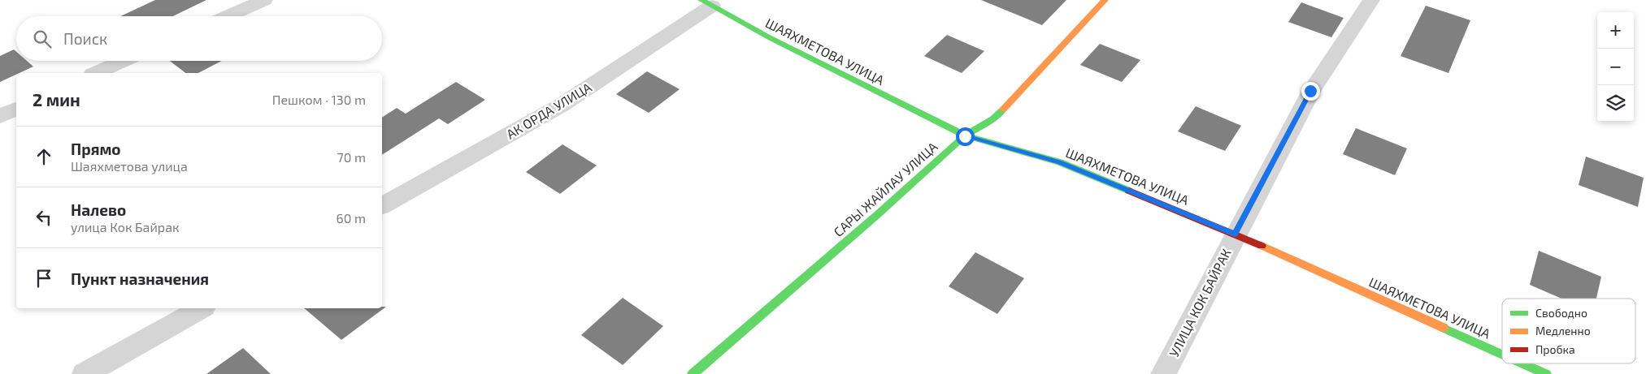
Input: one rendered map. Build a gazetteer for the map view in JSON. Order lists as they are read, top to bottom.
{
  "streets": {
    "street": [
      "ШАЯХМЕТОВА УЛИЦА",
      "АК ОРДА УЛИЦА",
      "САРЫ ЖАЙЛАУ УЛИЦА",
      "УЛИЦА КОК БАЙРАК"
    ]
  },
  "crossings": [
    ["ШАЯХМЕТОВА УЛИЦА", "АК ОРДА УЛИЦА"],
    ["ШАЯХМЕТОВА УЛИЦА", "САРЫ ЖАЙЛАУ УЛИЦА"],
    ["ШАЯХМЕТОВА УЛИЦА", "УЛИЦА КОК БАЙРАК"]
  ],
  "legend": ["Свободно", "Медленно", "Пробка"],
  "page": {
    "map_buttons": ["+", "−"],
    "search": "Поиск",
    "heading": ["2 мин", "Пешком · 130 m"],
    "list": [
      ["Прямо", "Шаяхметова улица", "70 m"],
      ["Налево", "улица Кок Байрак", "60 m"],
      "Пункт назначения"
    ]
  }
}
